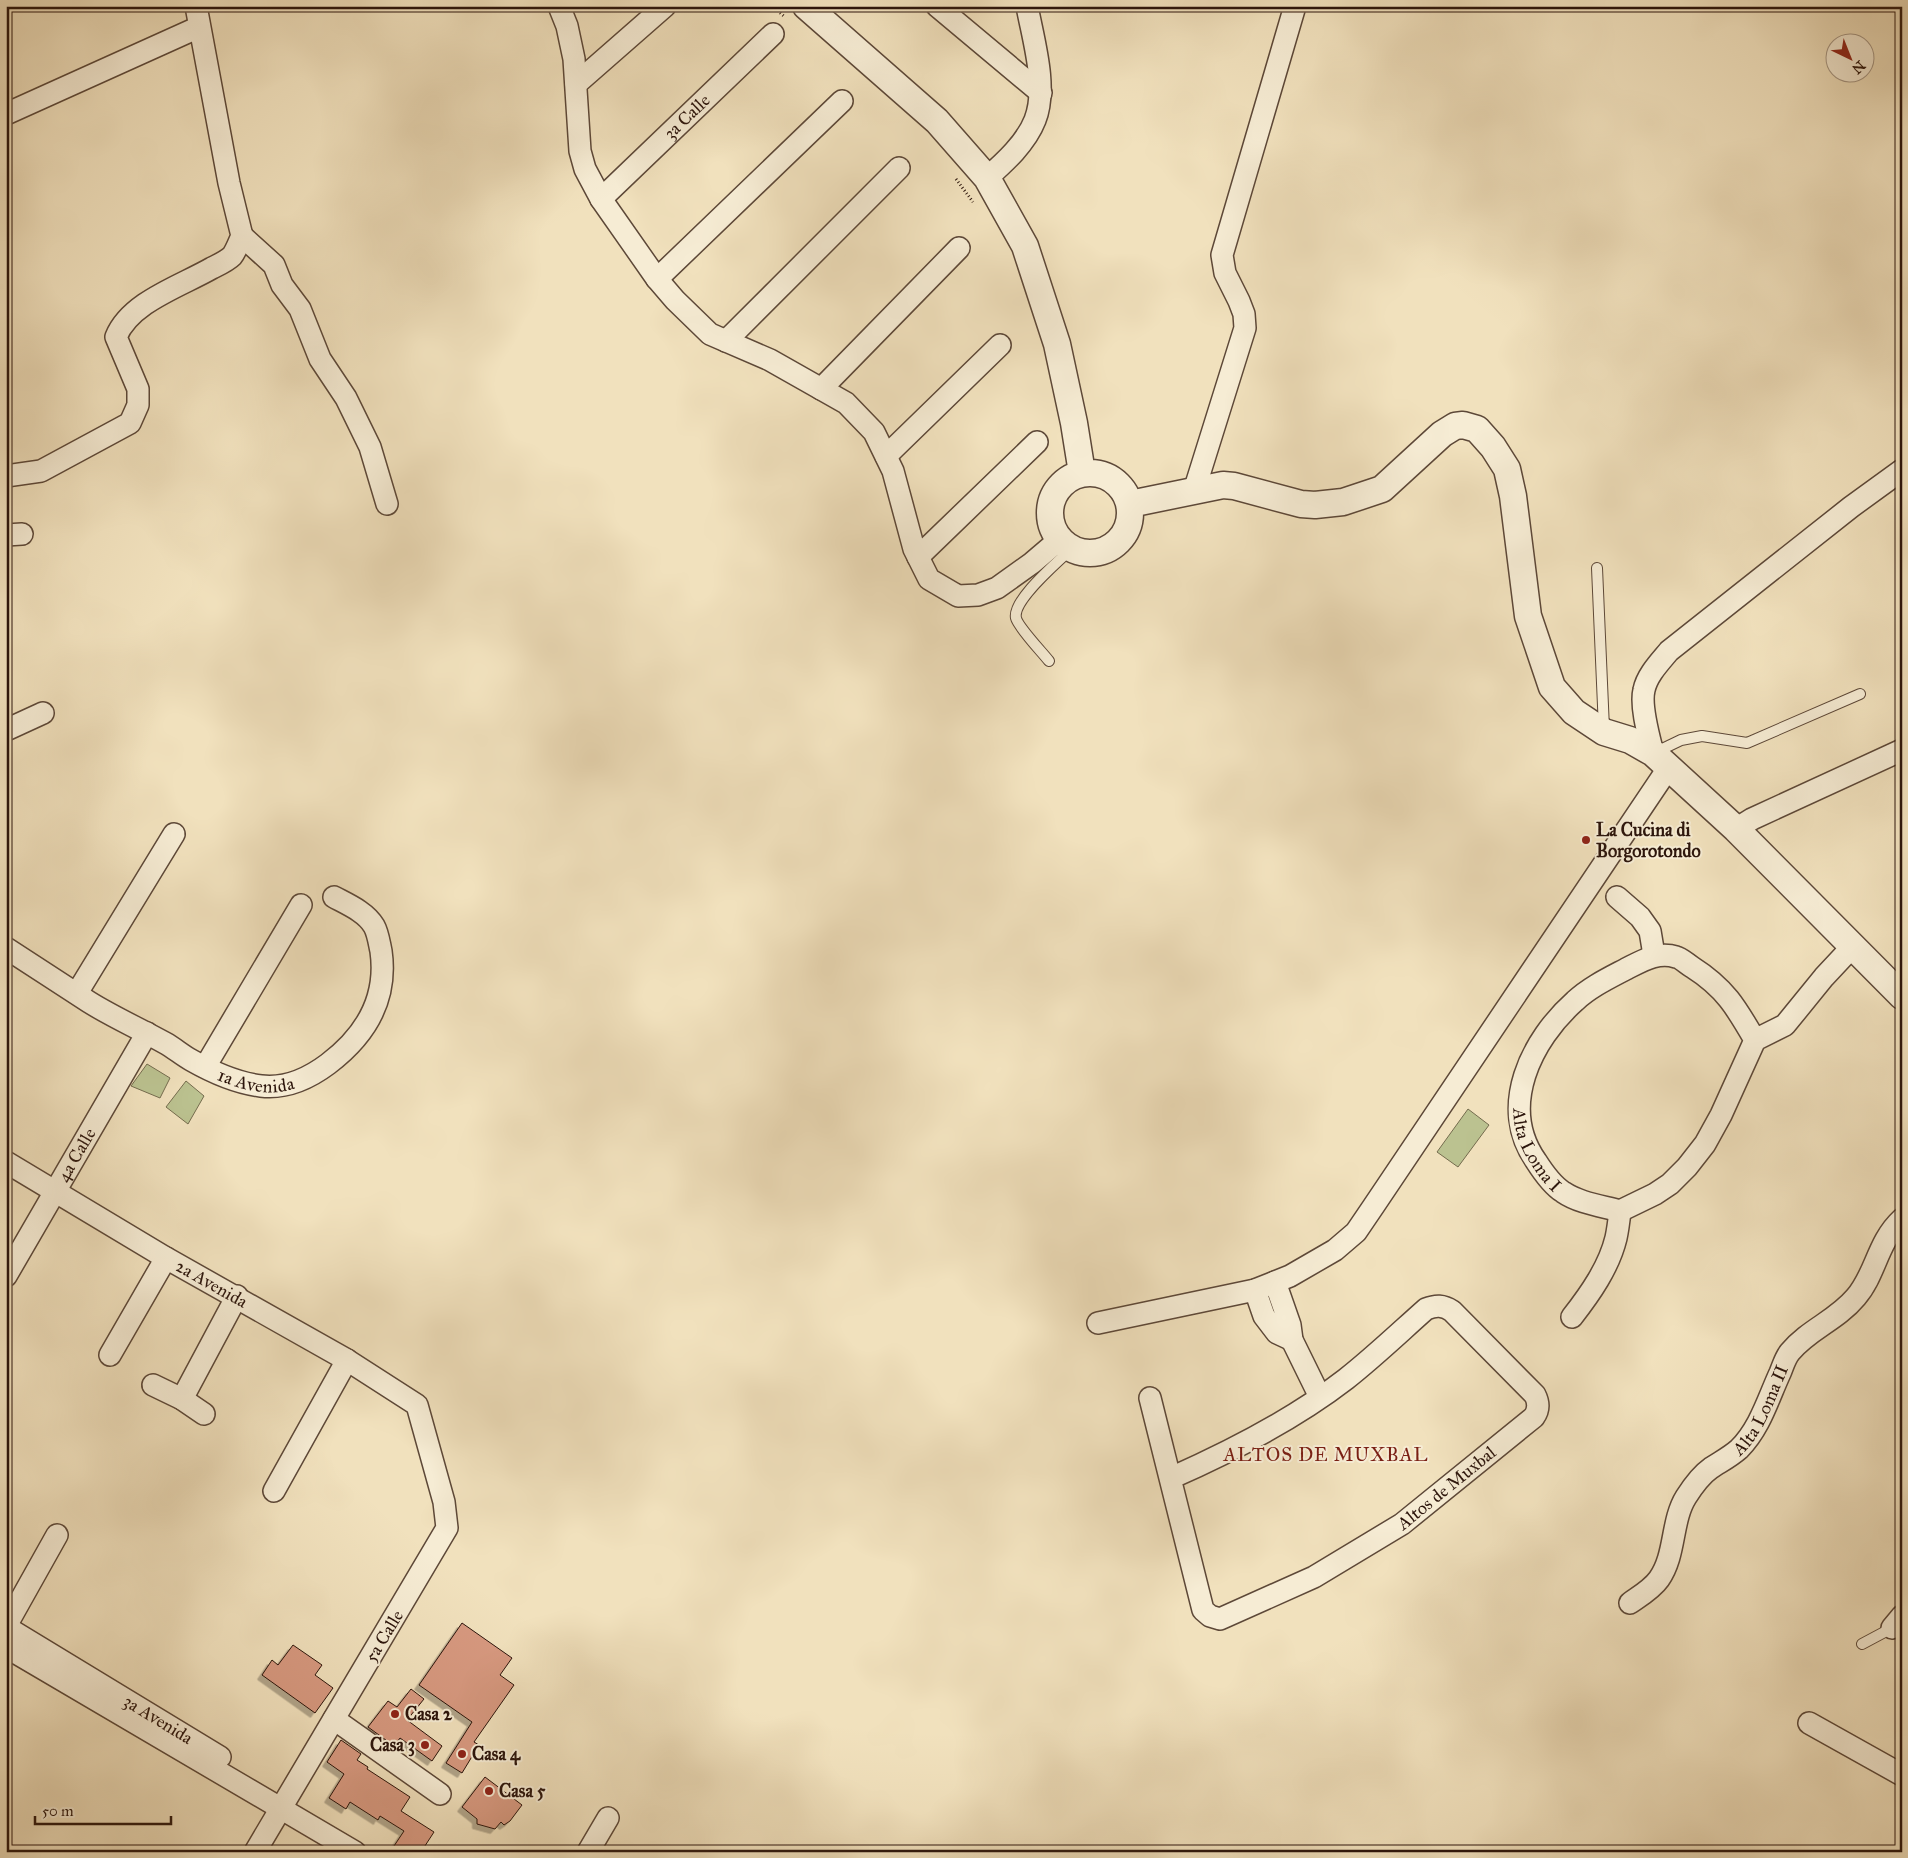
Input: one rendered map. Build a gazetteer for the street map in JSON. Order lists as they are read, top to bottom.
{
  "streets": {
    "street": [
      "3a Calle",
      "1a Avenida",
      "Alta Loma I",
      "4a Calle",
      "2a Avenida",
      "Alta Loma II",
      "Altos de Muxbal",
      "5a Calle",
      "3a Avenida"
    ]
  },
  "crossings": [
    ["1a Avenida", "4a Calle"],
    ["4a Calle", "2a Avenida"],
    ["2a Avenida", "5a Calle"],
    ["5a Calle", "3a Avenida"]
  ],
  "districts": ["ALTOS DE MUXBAL"],
  "places": [
    "La Cucina di Borgorotondo",
    "Casa 2",
    "Casa 3",
    "Casa 4",
    "Casa 5"
  ],
  "scale_bar": "50 m",
  "north": "bottom right"
}
